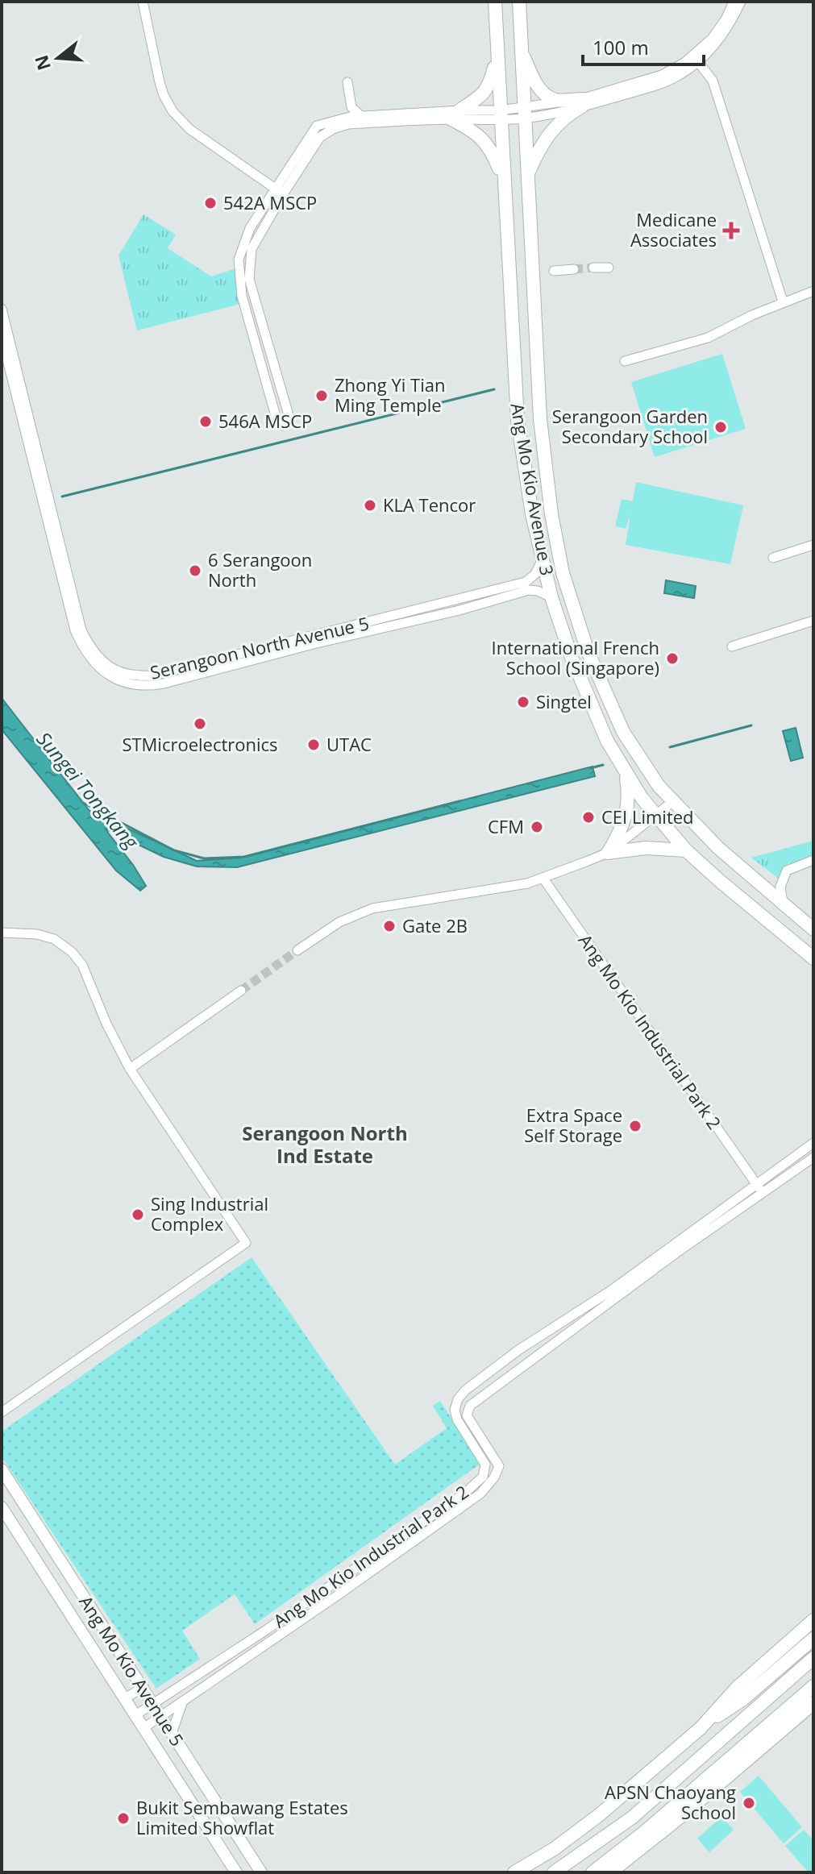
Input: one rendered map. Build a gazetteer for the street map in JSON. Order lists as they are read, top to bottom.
{
  "streets": {
    "highway": ["Ang Mo Kio Avenue 3"],
    "main road": ["Ang Mo Kio Avenue 5"],
    "street": ["Serangoon North Avenue 5", "Ang Mo Kio Industrial Park 2"]
  },
  "crossings": [
    ["Ang Mo Kio Avenue 3", "Serangoon North Avenue 5"],
    ["Ang Mo Kio Industrial Park 2", "Ang Mo Kio Avenue 5"]
  ],
  "districts": ["Serangoon North Ind Estate"],
  "water": ["Sungei Tongkang"],
  "places": {
    "other": [
      "542A MSCP",
      "Zhong Yi Tian Ming Temple",
      "546A MSCP",
      "Serangoon Garden Secondary School",
      "KLA Tencor",
      "6 Serangoon North",
      "International French School (Singapore)",
      "Singtel",
      "STMicroelectronics",
      "UTAC",
      "CEI Limited",
      "CFM",
      "Gate 2B",
      "Extra Space Self Storage",
      "Sing Industrial Complex",
      "APSN Chaoyang School",
      "Bukit Sembawang Estates Limited Showflat"
    ],
    "health": ["Medicane Associates"]
  },
  "scale_bar": "100 m",
  "north": "left"
}
